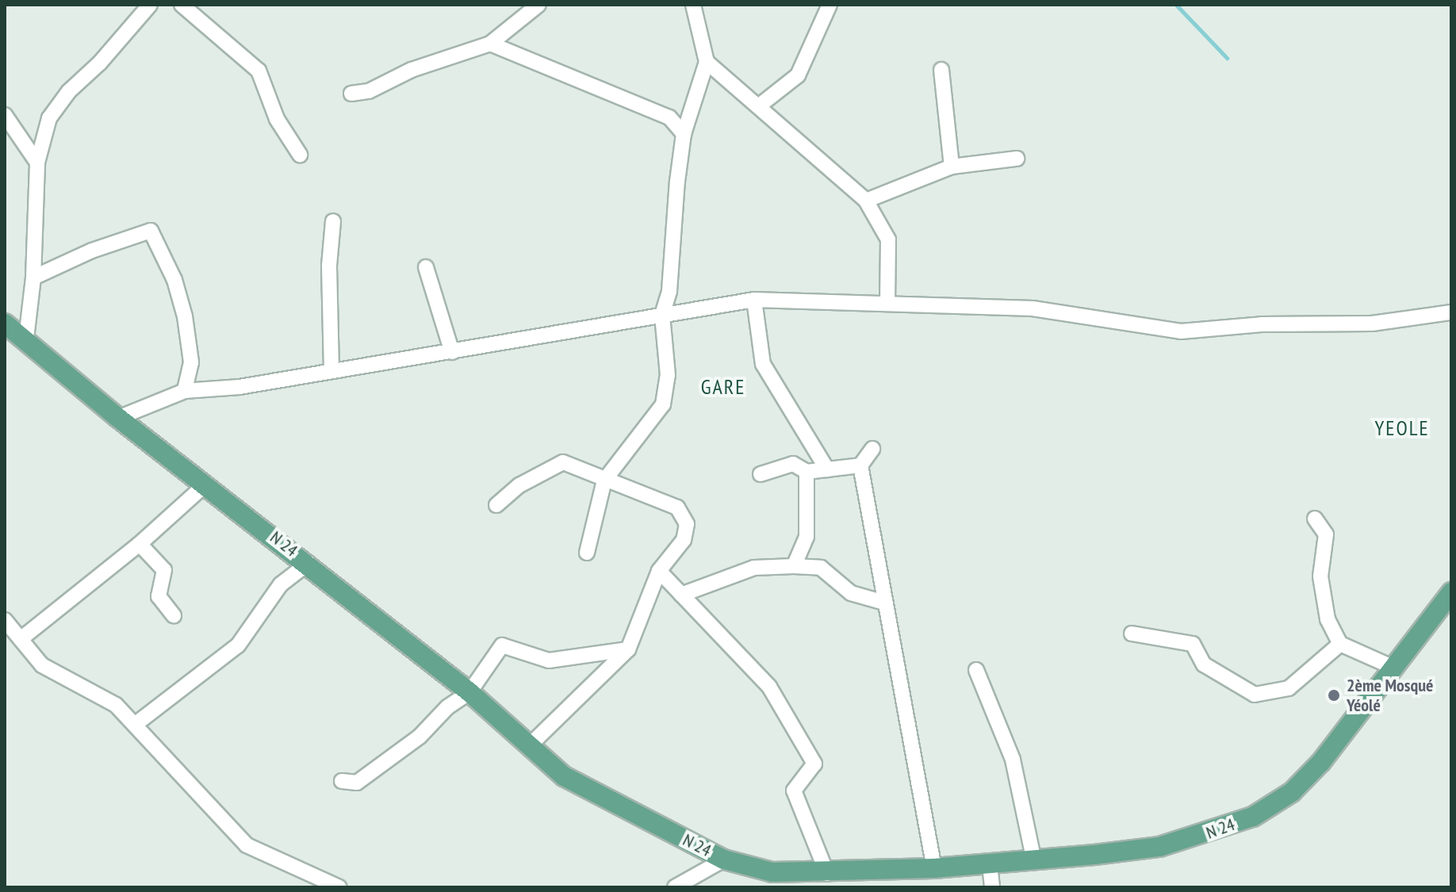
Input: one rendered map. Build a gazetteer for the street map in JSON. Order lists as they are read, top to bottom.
{
  "streets": {
    "main road": ["N 24"]
  },
  "districts": ["GARE", "YEOLE"],
  "places": ["2ème Mosqué Yéolé"]
}
